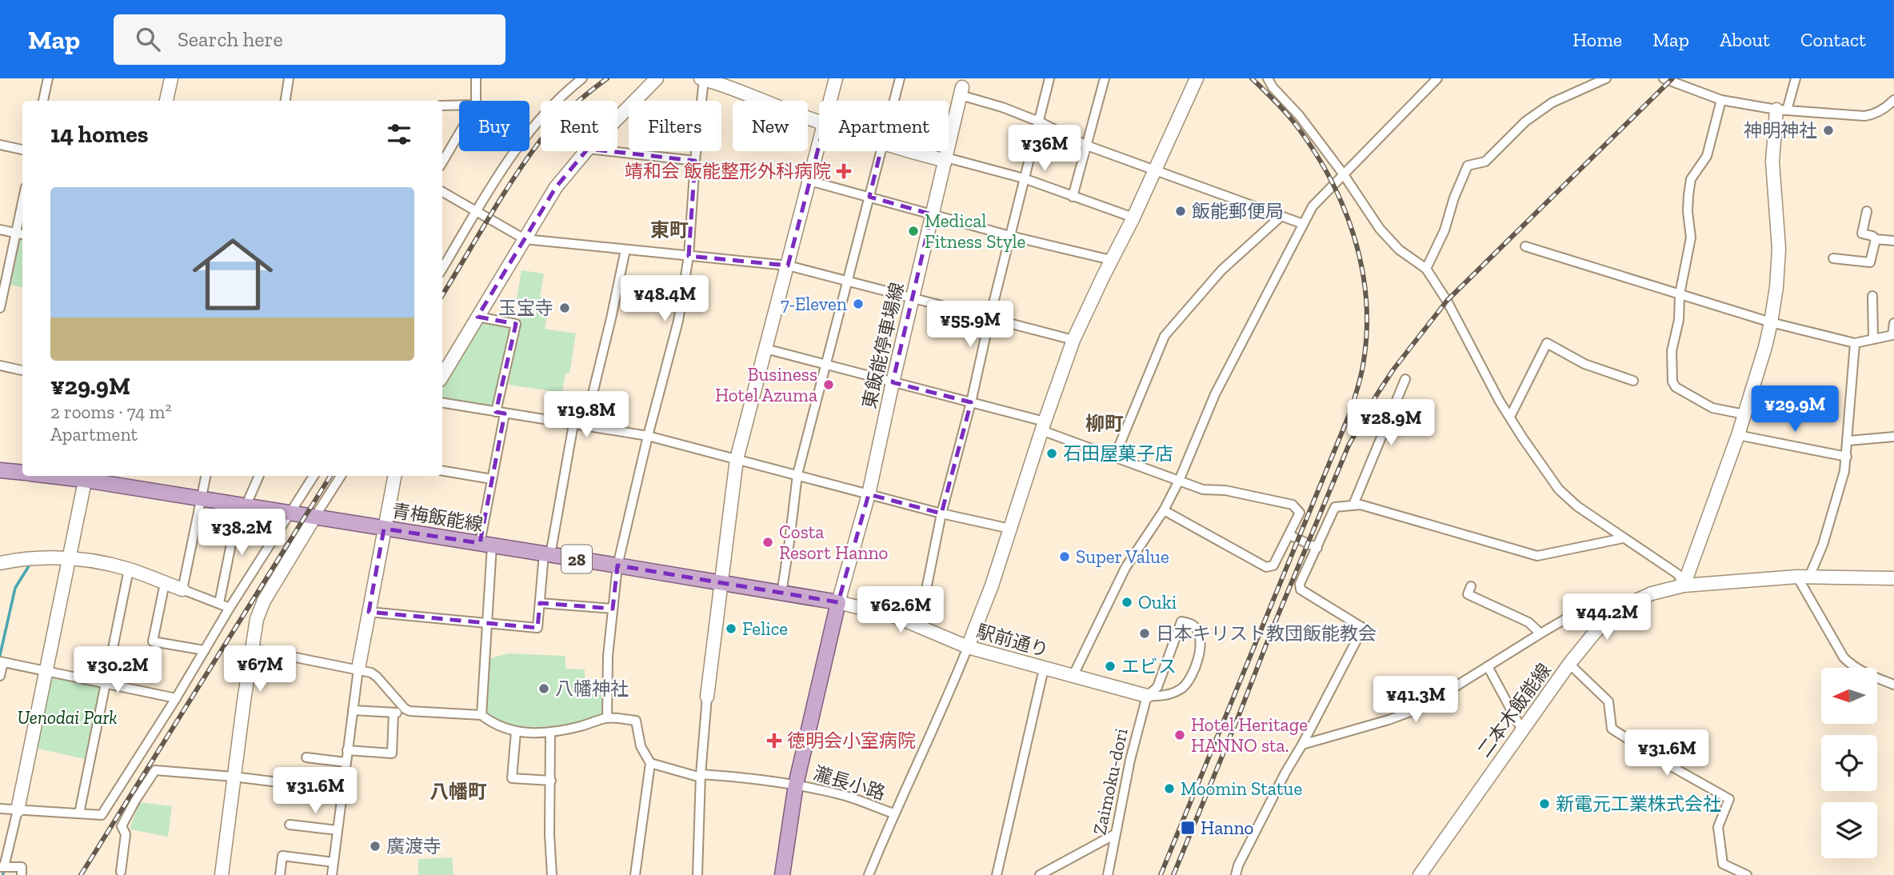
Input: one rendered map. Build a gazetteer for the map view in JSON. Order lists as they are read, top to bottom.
{
  "streets": {
    "main road": ["青梅飯能線", "28"],
    "street": [
      "東飯能停車場線",
      "駅前通り",
      "二本木飯能線",
      "Zaimoku-dori",
      "瀧長小路"
    ]
  },
  "crossings": [
    ["東飯能停車場線", "青梅飯能線"],
    ["東飯能停車場線", "駅前通り"],
    ["青梅飯能線", "駅前通り"],
    ["駅前通り", "Zaimoku-dori"]
  ],
  "districts": ["東町", "柳町", "八幡町"],
  "parks": ["Uenodai Park"],
  "places": {
    "other": [
      "神明神社",
      "飯能郵便局",
      "Medical Fitness Style",
      "7-Eleven",
      "玉宝寺",
      "Business Hotel Azuma",
      "石田屋菓子店",
      "Costa Resort Hanno",
      "Super Value",
      "Ouki",
      "Felice",
      "日本キリスト教団飯能教会",
      "エビス",
      "八幡神社",
      "Hotel Heritage HANNO sta.",
      "Moomin Statue",
      "新電元工業株式会社",
      "廣渡寺"
    ],
    "health": ["靖和会 飯能整形外科病院", "徳明会小室病院"],
    "transit": ["Hanno"]
  },
  "north": "left",
  "page": {
    "header": "Map",
    "search": "Search here",
    "nav": [
      "Home",
      "Map",
      "About",
      "Contact"
    ],
    "chip": [
      "Buy",
      "Rent",
      "Filters",
      "New",
      "Apartment"
    ],
    "heading": "14 homes",
    "price": [
      "¥36M",
      "¥48.4M",
      "¥55.9M",
      "¥29.9M",
      "¥19.8M",
      "¥28.9M",
      "¥38.2M",
      "¥62.6M",
      "¥44.2M",
      "¥67M",
      "¥30.2M",
      "¥41.3M",
      "¥31.6M",
      "¥31.6M"
    ],
    "list": [
      {
        "name": "¥29.9M",
        "note": "2 rooms · 74 m² · Apartment"
      }
    ]
  }
}
